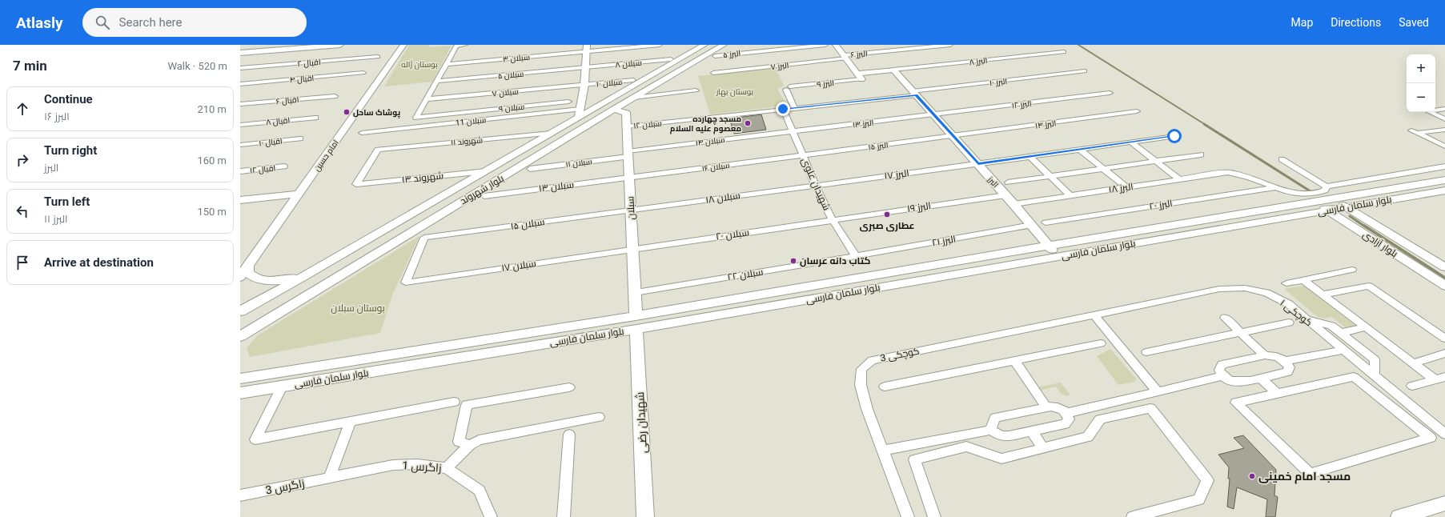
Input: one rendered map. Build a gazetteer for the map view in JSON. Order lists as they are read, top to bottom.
{
  "streets": {
    "main road": [
      "امام حسین",
      "البرز",
      "بلوار شهروند",
      "بلوار سلمان فارسی",
      "سبلان",
      "بلوار آزادی",
      "شهیدان رضی"
    ],
    "street": [
      "البرز ۵",
      "البرز ۶",
      "سبلان ۳",
      "البرز ۸",
      "اقبال ۲",
      "سبلان ۸",
      "البرز ۷",
      "سبلان ۵",
      "اقبال ۴",
      "البرز ۱۰",
      "سبلان ۱۰",
      "البرز ۹",
      "سبلان ۷",
      "اقبال ۶",
      "البرز ۱۲",
      "سبلان ۹",
      "اقبال ۸",
      "سبلان 11",
      "البرز ۱۳",
      "سبلان ۱۲",
      "البرز ۱۴",
      "شهروند ۱۱",
      "سبلان ۱۴",
      "اقبال ۱۰",
      "البرز ۱۵",
      "سبلان ۱۱",
      "سبلان ۱۶",
      "اقبال ۱۲",
      "البرز ۱۷",
      "شهروند ۱۳",
      "شهیدان علوی",
      "سبلان ۱۳",
      "البرز ۱۸",
      "سبلان ۱۸",
      "البرز ۲۰",
      "البرز ۱۹",
      "سبلان ۱۵",
      "سبلان ۲۰",
      "البرز ۲۱",
      "سبلان ۱۷",
      "سبلان ۲۲",
      "کوچکی ۱",
      "کوچکی 3",
      "زاگرس 1",
      "زاگرس 3"
    ]
  },
  "crossings": [
    ["البرز ۵", "بلوار شهروند"],
    ["البرز ۶", "البرز ۷"],
    ["البرز ۸", "البرز"],
    ["سبلان ۸", "سبلان ۵"],
    ["البرز ۱۰", "البرز ۹"],
    ["البرز ۱۰", "سبلان ۱۲"],
    ["البرز ۱۰", "البرز"],
    ["سبلان ۱۰", "سبلان ۷"],
    ["البرز ۹", "سبلان ۱۲"],
    ["سبلان ۷", "سبلان ۹"],
    ["البرز ۱۲", "البرز ۱۳"],
    ["البرز ۱۲", "البرز"],
    ["سبلان 11", "بلوار شهروند"],
    ["البرز ۱۳", "سبلان ۱۴"],
    ["البرز ۱۳", "البرز"],
    ["البرز ۱۳", "شهیدان علوی"],
    ["سبلان ۱۲", "شهیدان علوی"],
    ["سبلان ۱۲", "سبلان"],
    ["البرز ۱۴", "البرز ۱۵"],
    ["البرز ۱۴", "البرز"],
    ["شهروند ۱۱", "شهروند ۱۳"],
    ["شهروند ۱۱", "بلوار شهروند"],
    ["سبلان ۱۴", "سبلان ۱۱"],
    ["سبلان ۱۴", "شهیدان علوی"],
    ["سبلان ۱۴", "سبلان"],
    ["البرز ۱۵", "سبلان ۱۶"],
    ["البرز ۱۵", "البرز"],
    ["البرز ۱۵", "شهیدان علوی"],
    ["سبلان ۱۱", "سبلان"],
    ["سبلان ۱۶", "شهیدان علوی"],
    ["سبلان ۱۶", "سبلان ۱۳"],
    ["سبلان ۱۶", "سبلان"],
    ["البرز ۱۷", "البرز"],
    ["البرز ۱۷", "شهیدان علوی"],
    ["البرز ۱۷", "سبلان ۱۸"],
    ["شهروند ۱۳", "بلوار شهروند"],
    ["البرز", "البرز ۱۸"],
    ["البرز", "بلوار سلمان فارسی"],
    ["البرز", "البرز ۱۹"],
    ["البرز", "البرز ۲۱"],
    ["شهیدان علوی", "سبلان ۱۸"],
    ["شهیدان علوی", "البرز ۱۹"],
    ["شهیدان علوی", "سبلان ۲۰"],
    ["شهیدان علوی", "البرز ۲۱"],
    ["شهیدان علوی", "سبلان ۲۲"],
    ["سبلان ۱۳", "بلوار شهروند"],
    ["سبلان ۱۳", "سبلان"],
    ["البرز ۱۸", "البرز ۲۰"],
    ["بلوار شهروند", "سبلان"],
    ["سبلان ۱۸", "سبلان"],
    ["سبلان ۱۸", "سبلان ۱۵"],
    ["بلوار سلمان فارسی", "سبلان"],
    ["بلوار سلمان فارسی", "بلوار آزادی"],
    ["بلوار سلمان فارسی", "شهیدان رضی"],
    ["البرز ۱۹", "سبلان ۲۰"],
    ["سبلان", "سبلان ۱۵"],
    ["سبلان", "سبلان ۲۰"],
    ["سبلان", "سبلان ۱۷"],
    ["سبلان", "سبلان ۲۲"],
    ["سبلان", "شهیدان رضی"],
    ["سبلان ۱۵", "سبلان ۱۷"],
    ["سبلان ۲۰", "سبلان ۱۷"],
    ["البرز ۲۱", "سبلان ۲۲"],
    ["کوچکی ۱", "کوچکی 3"],
    ["زاگرس 1", "زاگرس 3"]
  ],
  "parks": ["بوستان ژاله", "بوستان بهار", "بوستان سبلان"],
  "places": [
    "پوشاک ساحل",
    "مسجد چهارده معصوم علیه السلام",
    "عطاری صبری",
    "کتاب دانه عرسان",
    "مسجد امام خمینی"
  ],
  "page": {
    "header": "Atlasly",
    "search": "Search here",
    "nav": ["Map", "Directions", "Saved"],
    "heading": ["7 min", "Walk · 520 m"],
    "map_buttons": ["+", "−"],
    "list": [
      ["Continue", "البرز ۱۶", "210 m"],
      ["Turn right", "البرز", "160 m"],
      ["Turn left", "البرز ۱۱", "150 m"],
      "Arrive at destination"
    ]
  }
}
